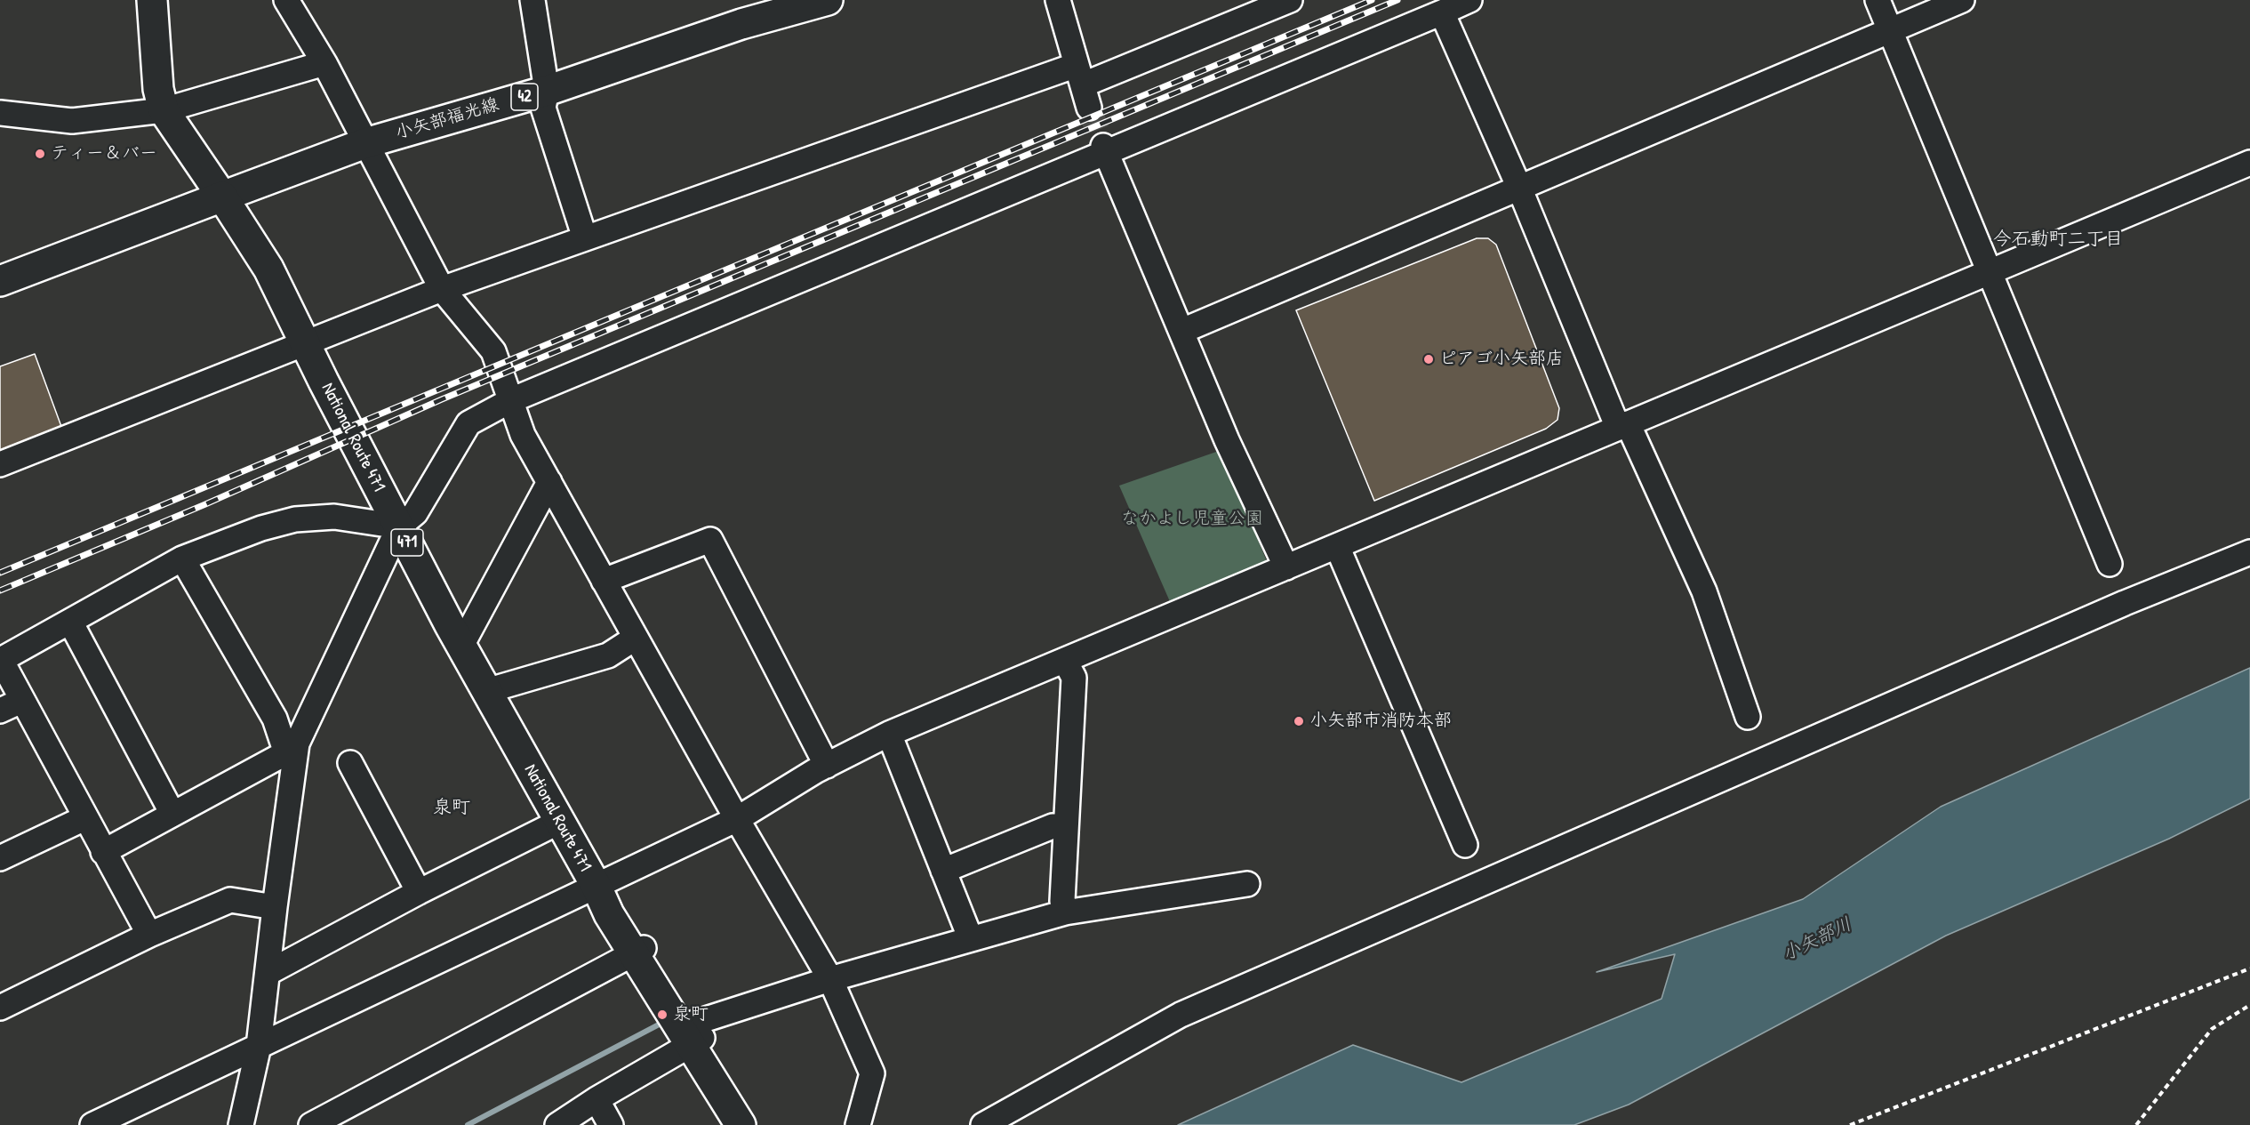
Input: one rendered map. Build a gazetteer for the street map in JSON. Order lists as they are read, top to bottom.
{
  "streets": {
    "main road": [
      "42",
      "小矢部福光線",
      "National Route 471",
      "471"
    ]
  },
  "crossings": [
    ["小矢部福光線", "National Route 471"]
  ],
  "districts": ["今石動町二丁目", "泉町"],
  "water": ["小矢部川"],
  "parks": ["なかよし児童公園"],
  "places": [
    "ティー＆バー",
    "ピアゴ小矢部店",
    "小矢部市消防本部",
    "泉町"
  ]
}
